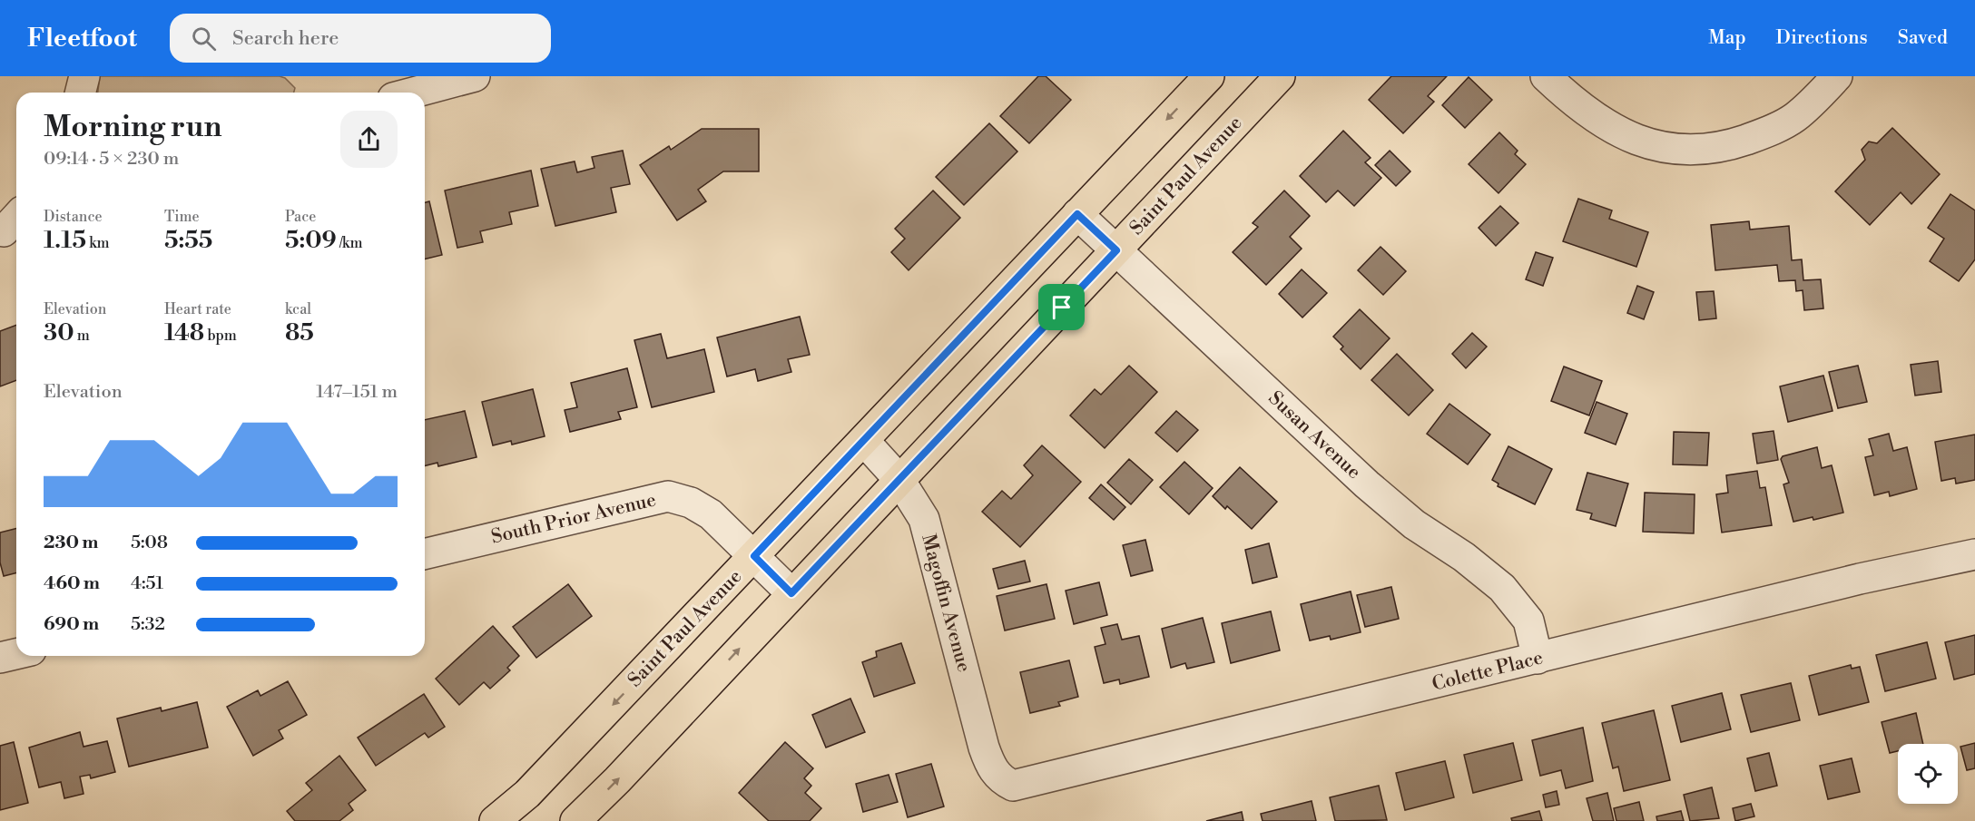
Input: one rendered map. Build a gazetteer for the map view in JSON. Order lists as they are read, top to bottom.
{
  "streets": {
    "main road": ["Saint Paul Avenue"],
    "street": [
      "Susan Avenue",
      "South Prior Avenue",
      "Magoffin Avenue",
      "Colette Place"
    ]
  },
  "crossings": [
    ["Saint Paul Avenue", "Susan Avenue"],
    ["Saint Paul Avenue", "South Prior Avenue"],
    ["Saint Paul Avenue", "Magoffin Avenue"],
    ["Susan Avenue", "Colette Place"],
    ["Magoffin Avenue", "Colette Place"]
  ],
  "page": {
    "header": "Fleetfoot",
    "search": "Search here",
    "nav": ["Map", "Directions", "Saved"],
    "heading": ["Morning run", "09:14 · 5 × 230 m"],
    "stats": [
      ["Distance", "1.15 km"],
      ["Time", "5:55"],
      ["Pace", "5:09 /km"],
      ["Elevation", "30 m"],
      ["Heart rate", "148 bpm"],
      ["kcal", "85"]
    ],
    "chart": ["Elevation", "147–151 m"],
    "list": [
      {
        "name": "230 m",
        "note": "5:08"
      },
      {
        "name": "460 m",
        "note": "4:51"
      },
      {
        "name": "690 m",
        "note": "5:32"
      }
    ]
  }
}
